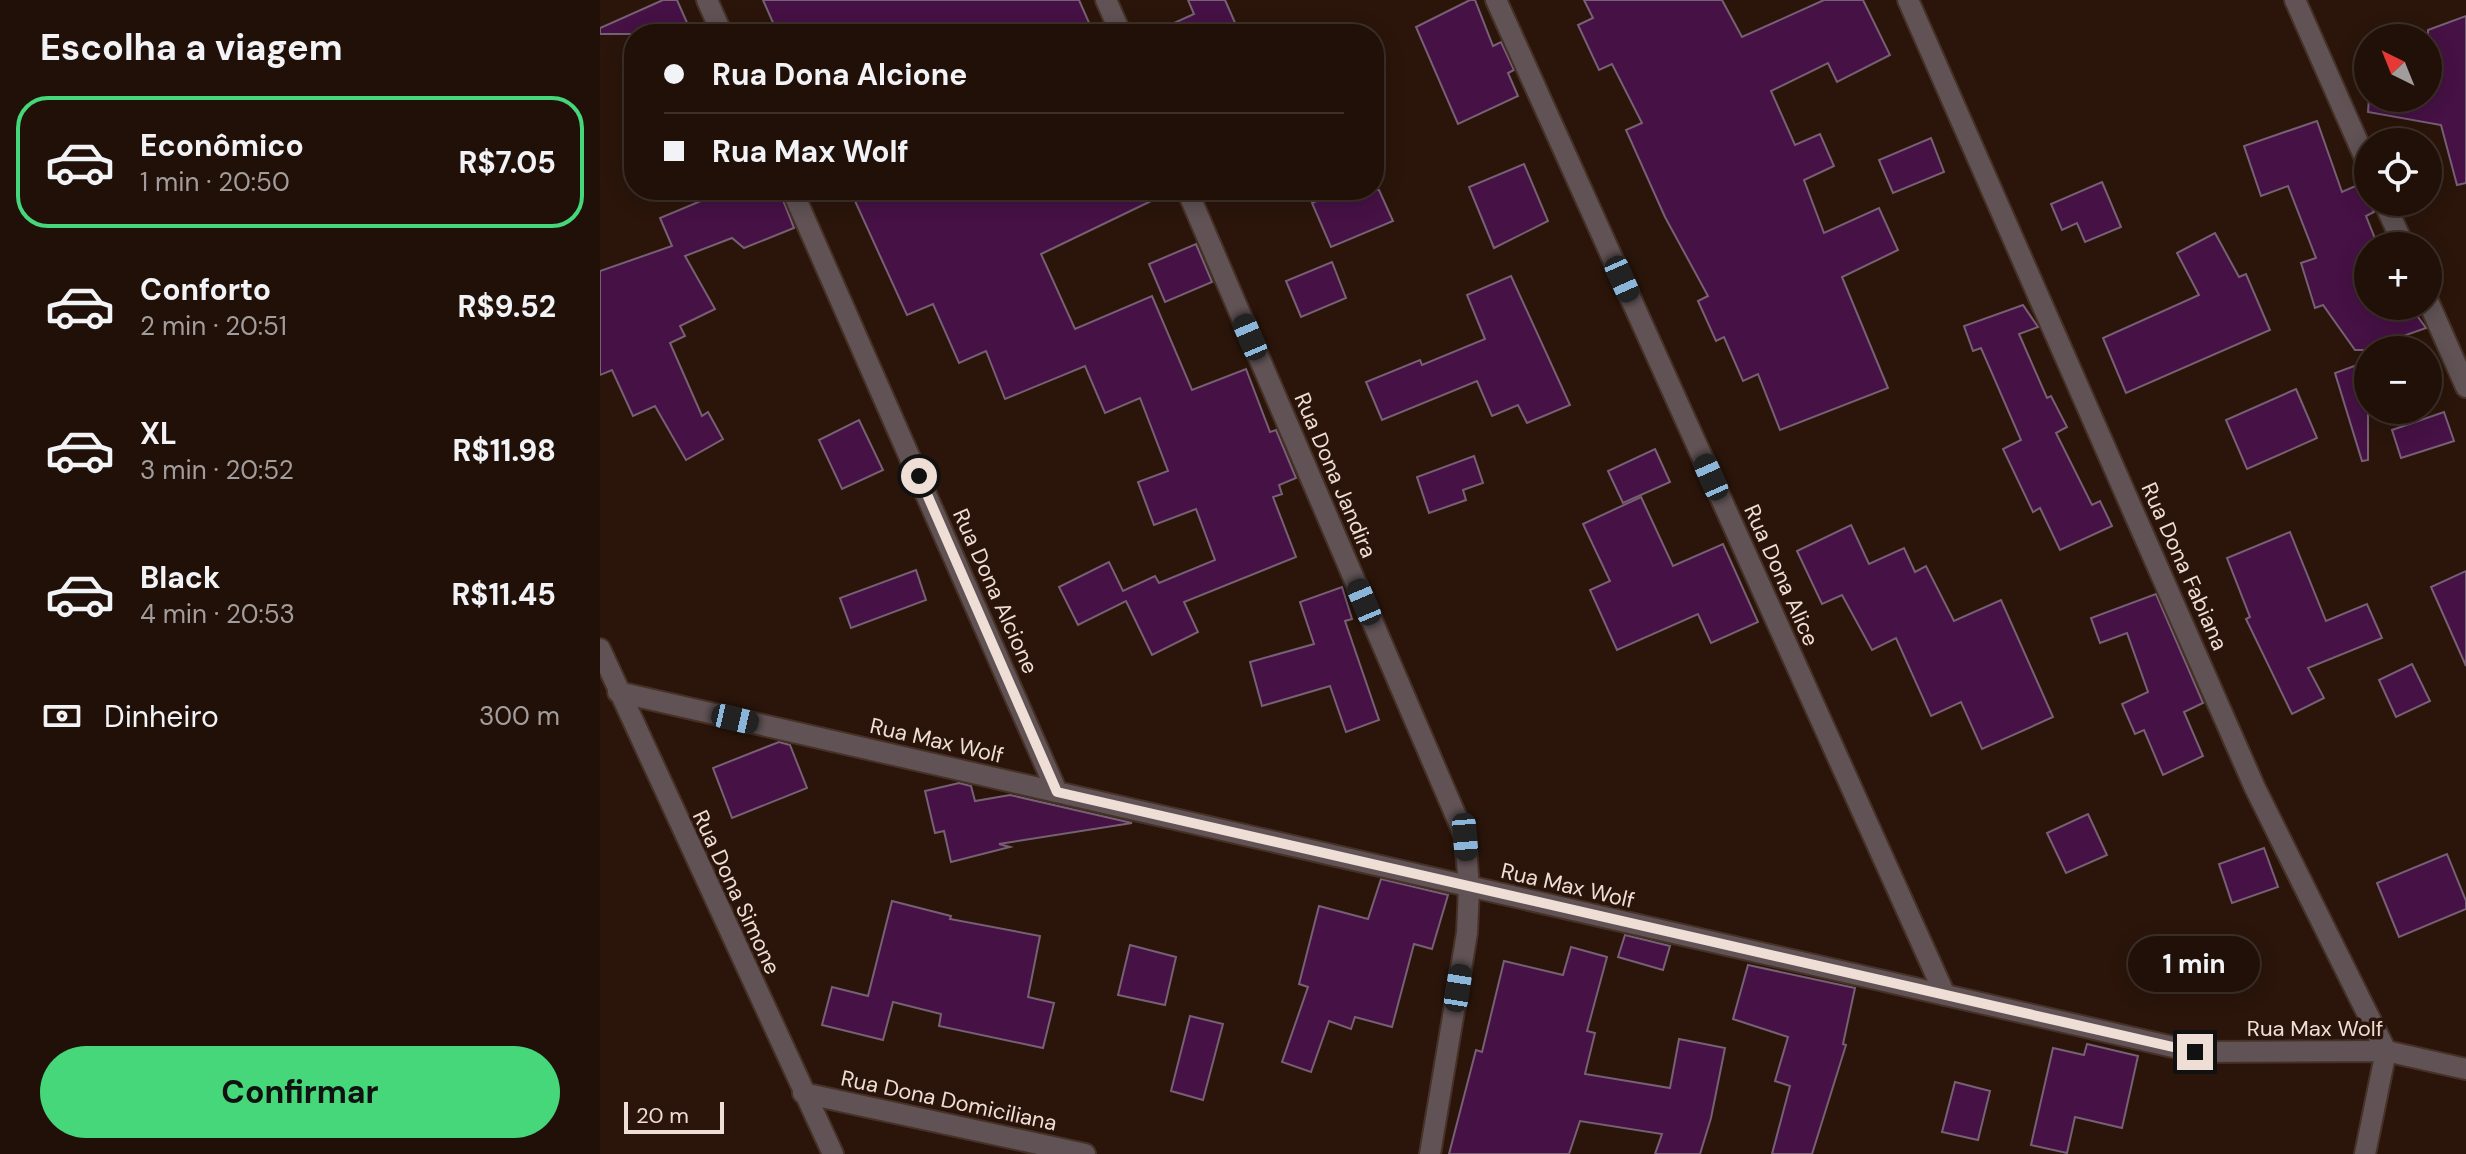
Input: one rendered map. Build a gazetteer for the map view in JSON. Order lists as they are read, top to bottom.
{
  "streets": {
    "street": [
      "Rua Dona Jandira",
      "Rua Dona Fabiana",
      "Rua Dona Alice",
      "Rua Dona Alcione",
      "Rua Max Wolf",
      "Rua Dona Simone",
      "Rua Dona Domiciliana"
    ]
  },
  "crossings": [
    ["Rua Dona Jandira", "Rua Max Wolf"],
    ["Rua Dona Fabiana", "Rua Max Wolf"],
    ["Rua Dona Alice", "Rua Max Wolf"],
    ["Rua Dona Alcione", "Rua Max Wolf"],
    ["Rua Max Wolf", "Rua Dona Simone"],
    ["Rua Dona Simone", "Rua Dona Domiciliana"]
  ],
  "scale_bar": "20 m",
  "north": "top left",
  "page": {
    "heading": "Escolha a viagem",
    "map_buttons": ["+", "−"],
    "banner": ["Rua Dona Alcione", "Rua Max Wolf"],
    "list": [
      {
        "name": "Econômico",
        "note": "1 min · 20:50",
        "value": "R$7.05"
      },
      {
        "name": "Conforto",
        "note": "2 min · 20:51",
        "value": "R$9.52"
      },
      {
        "name": "XL",
        "note": "3 min · 20:52",
        "value": "R$11.98"
      },
      {
        "name": "Black",
        "note": "4 min · 20:53",
        "value": "R$11.45"
      }
    ],
    "pay": ["Dinheiro", "300 m"],
    "bubble": "1 min",
    "buttons": "Confirmar",
    "scale": "20 m"
  }
}
